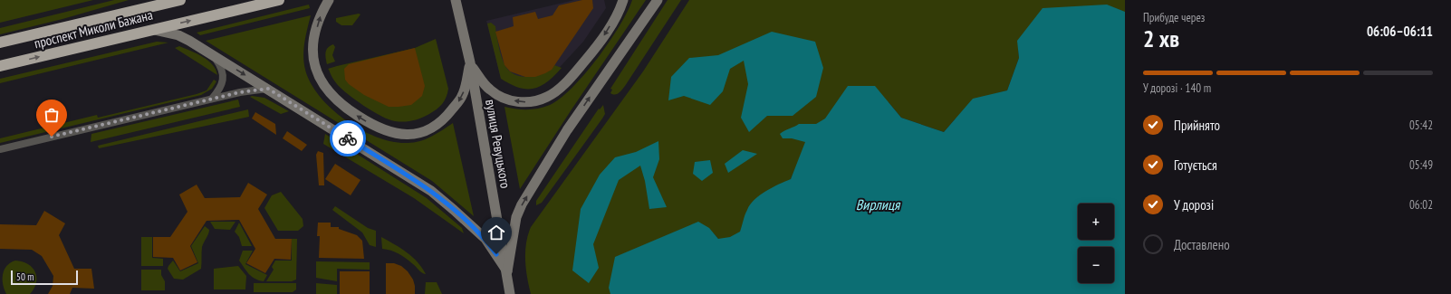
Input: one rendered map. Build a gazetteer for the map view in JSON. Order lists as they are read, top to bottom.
{
  "streets": {
    "highway": ["проспект Миколи Бажана"],
    "street": ["вулиця Ревуцького"]
  },
  "water": ["Вирлиця"],
  "scale_bar": "50 m",
  "page": {
    "heading": ["2 хв", "Прибуде через", "06:06–06:11"],
    "bar": "У дорозі · 140 m",
    "list": [
      ["Прийнято", "05:42"],
      ["Готується", "05:49"],
      ["У дорозі", "06:02"],
      "Доставлено"
    ],
    "map_buttons": ["+", "−"],
    "scale": "50 m"
  }
}
